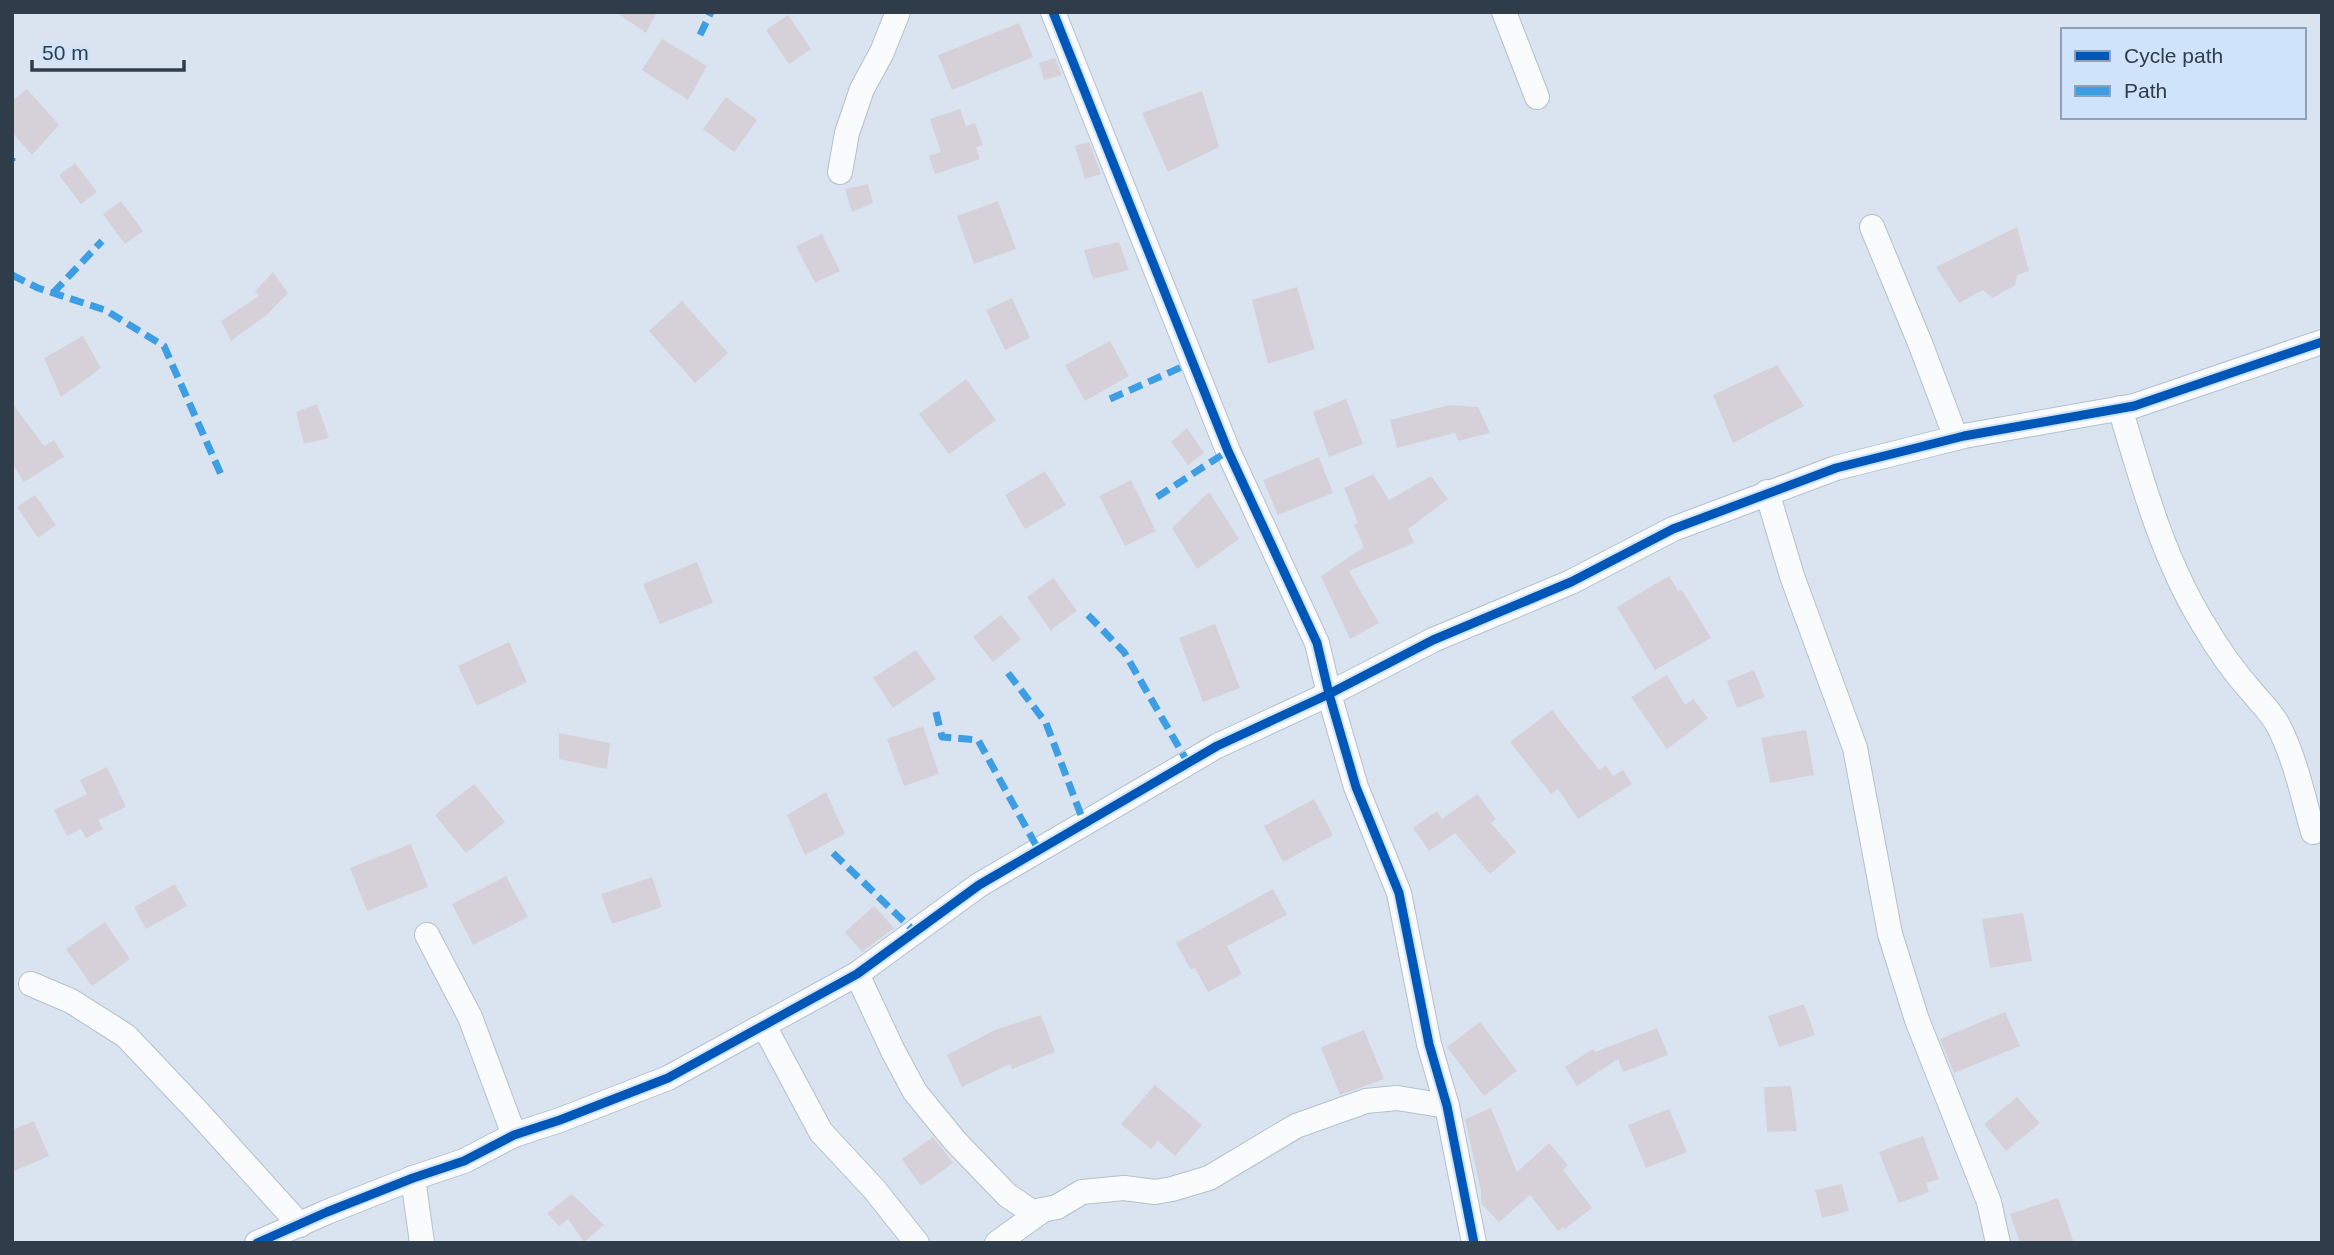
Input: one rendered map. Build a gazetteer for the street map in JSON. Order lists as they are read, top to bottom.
{
  "legend": ["Cycle path", "Path"],
  "scale_bar": "50 m"
}
